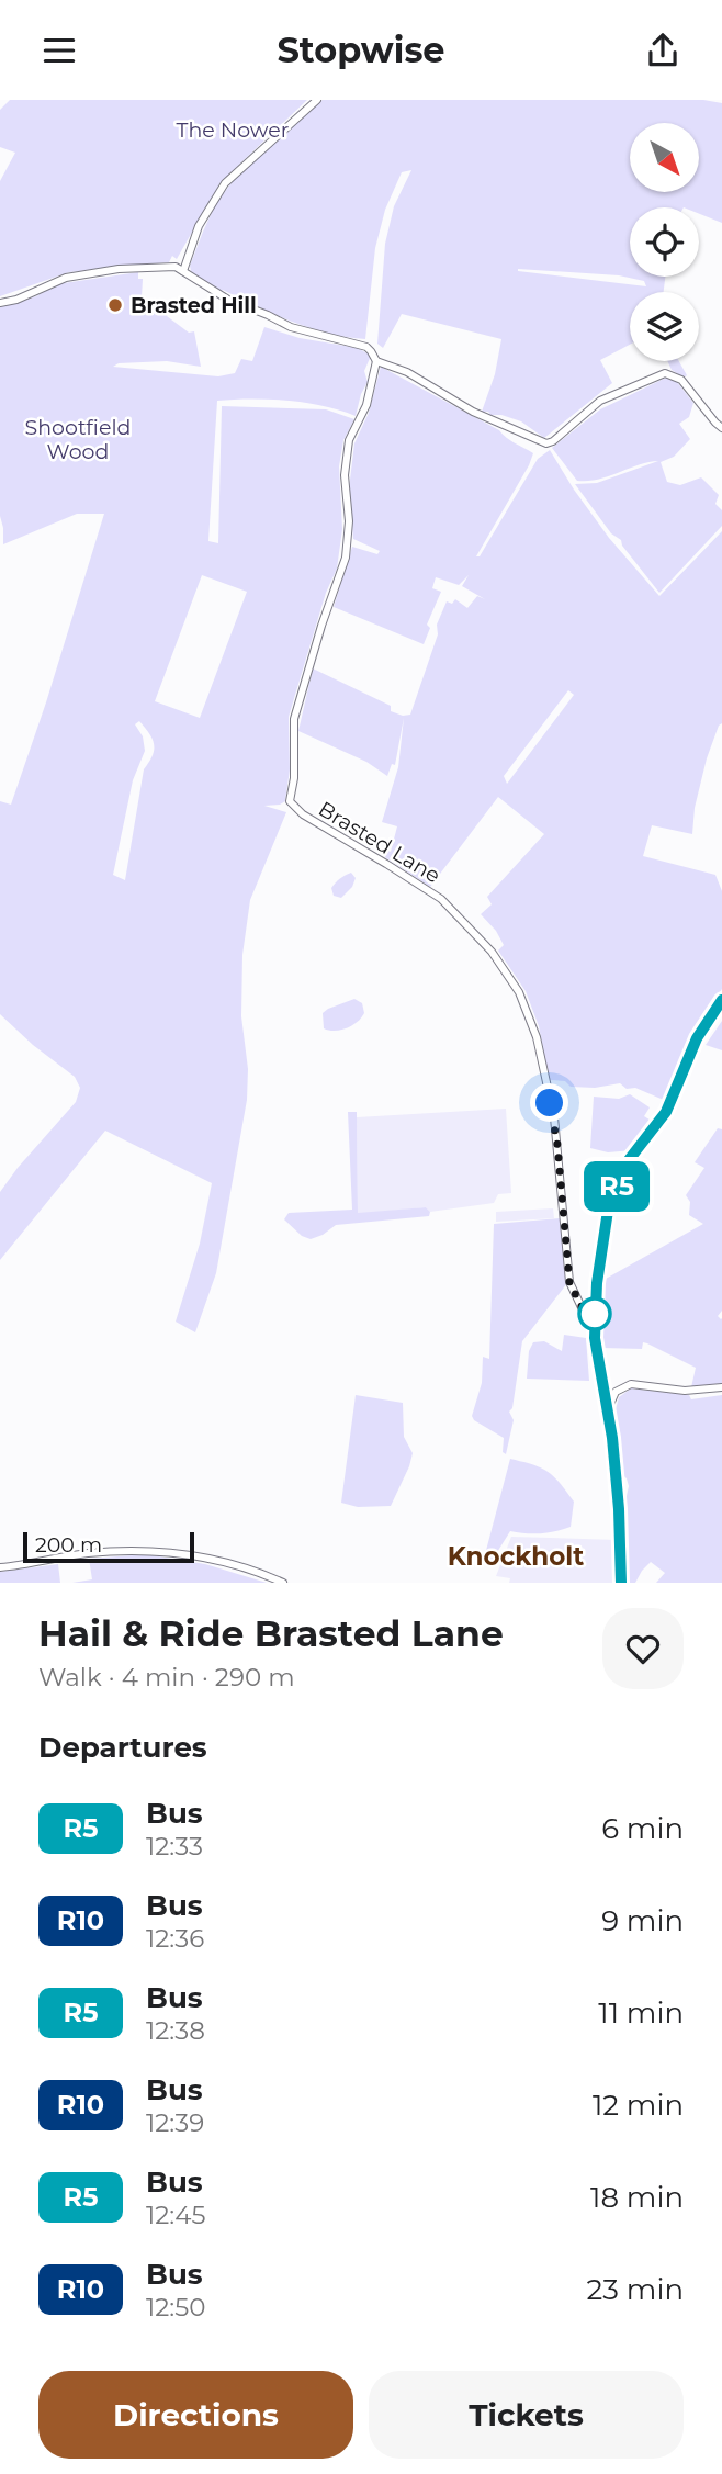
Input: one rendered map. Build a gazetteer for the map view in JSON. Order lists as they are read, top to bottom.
{
  "streets": {
    "street": ["Brasted Lane"]
  },
  "districts": ["Knockholt"],
  "parks": ["The Nower", "Shootfield Wood"],
  "places": ["Brasted Hill"],
  "lines": ["bus line R5"],
  "scale_bar": "200 m",
  "north": "bottom right",
  "page": {
    "header": "Stopwise",
    "on_map": "R5",
    "scale": "200 m",
    "heading": [
      ["Hail & Ride Brasted Lane", "Walk · 4 min · 290 m"],
      "Departures"
    ],
    "list": [
      {
        "mark": "R5",
        "name": "Bus",
        "note": "12:33",
        "value": "6 min"
      },
      {
        "mark": "R10",
        "name": "Bus",
        "note": "12:36",
        "value": "9 min"
      },
      {
        "mark": "R5",
        "name": "Bus",
        "note": "12:38",
        "value": "11 min"
      },
      {
        "mark": "R10",
        "name": "Bus",
        "note": "12:39",
        "value": "12 min"
      },
      {
        "mark": "R5",
        "name": "Bus",
        "note": "12:45",
        "value": "18 min"
      },
      {
        "mark": "R10",
        "name": "Bus",
        "note": "12:50",
        "value": "23 min"
      }
    ],
    "buttons": ["Directions", "Tickets"]
  }
}
